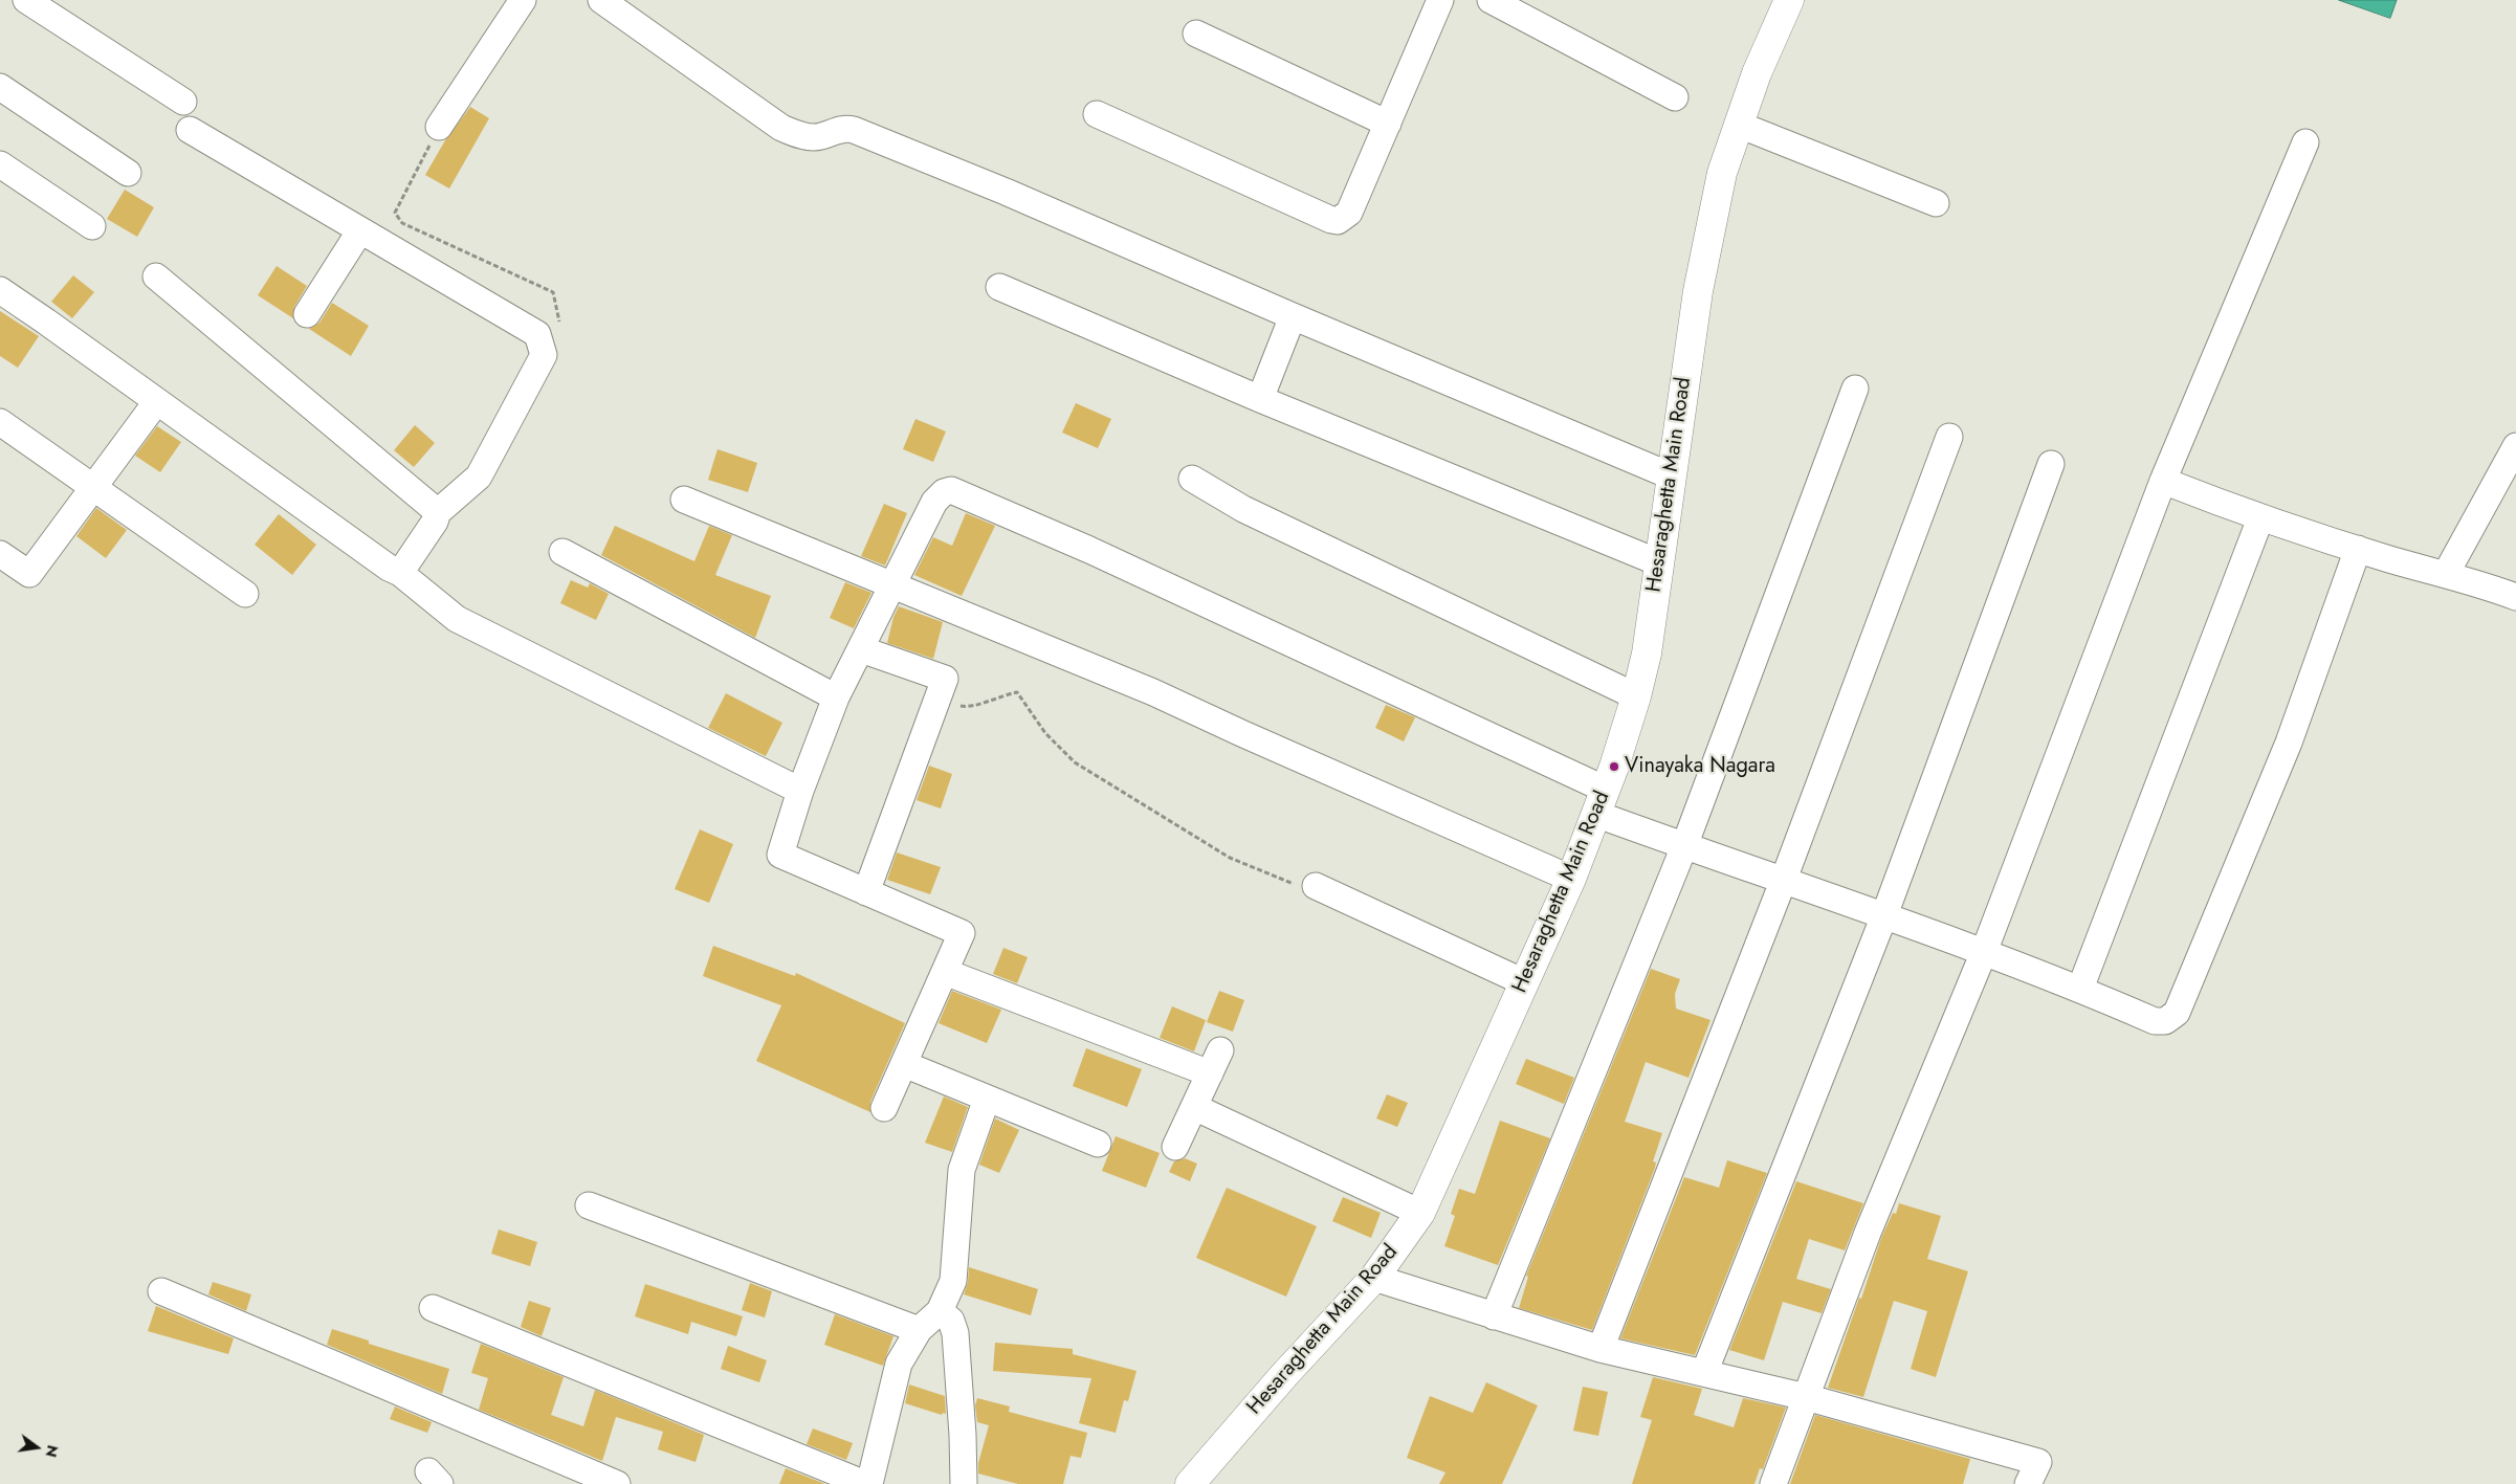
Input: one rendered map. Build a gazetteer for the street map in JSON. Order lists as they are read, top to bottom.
{
  "streets": {
    "main road": ["Hesaraghetta Main Road"]
  },
  "places": ["Vinayaka Nagara"],
  "north": "right"
}
